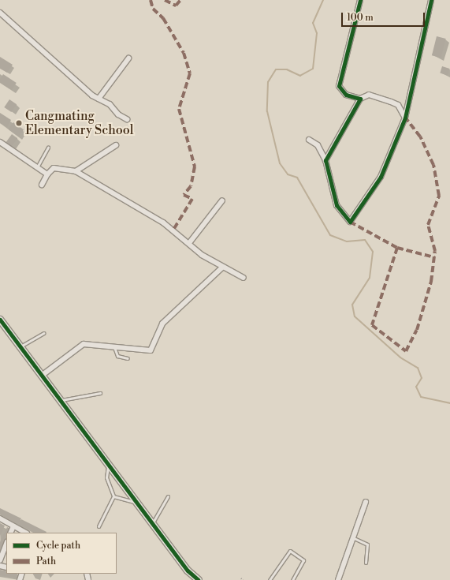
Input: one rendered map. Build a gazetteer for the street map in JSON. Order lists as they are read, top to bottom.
{
  "places": ["Cangmating Elementary School"],
  "legend": ["Cycle path", "Path"],
  "scale_bar": "100 m"
}
